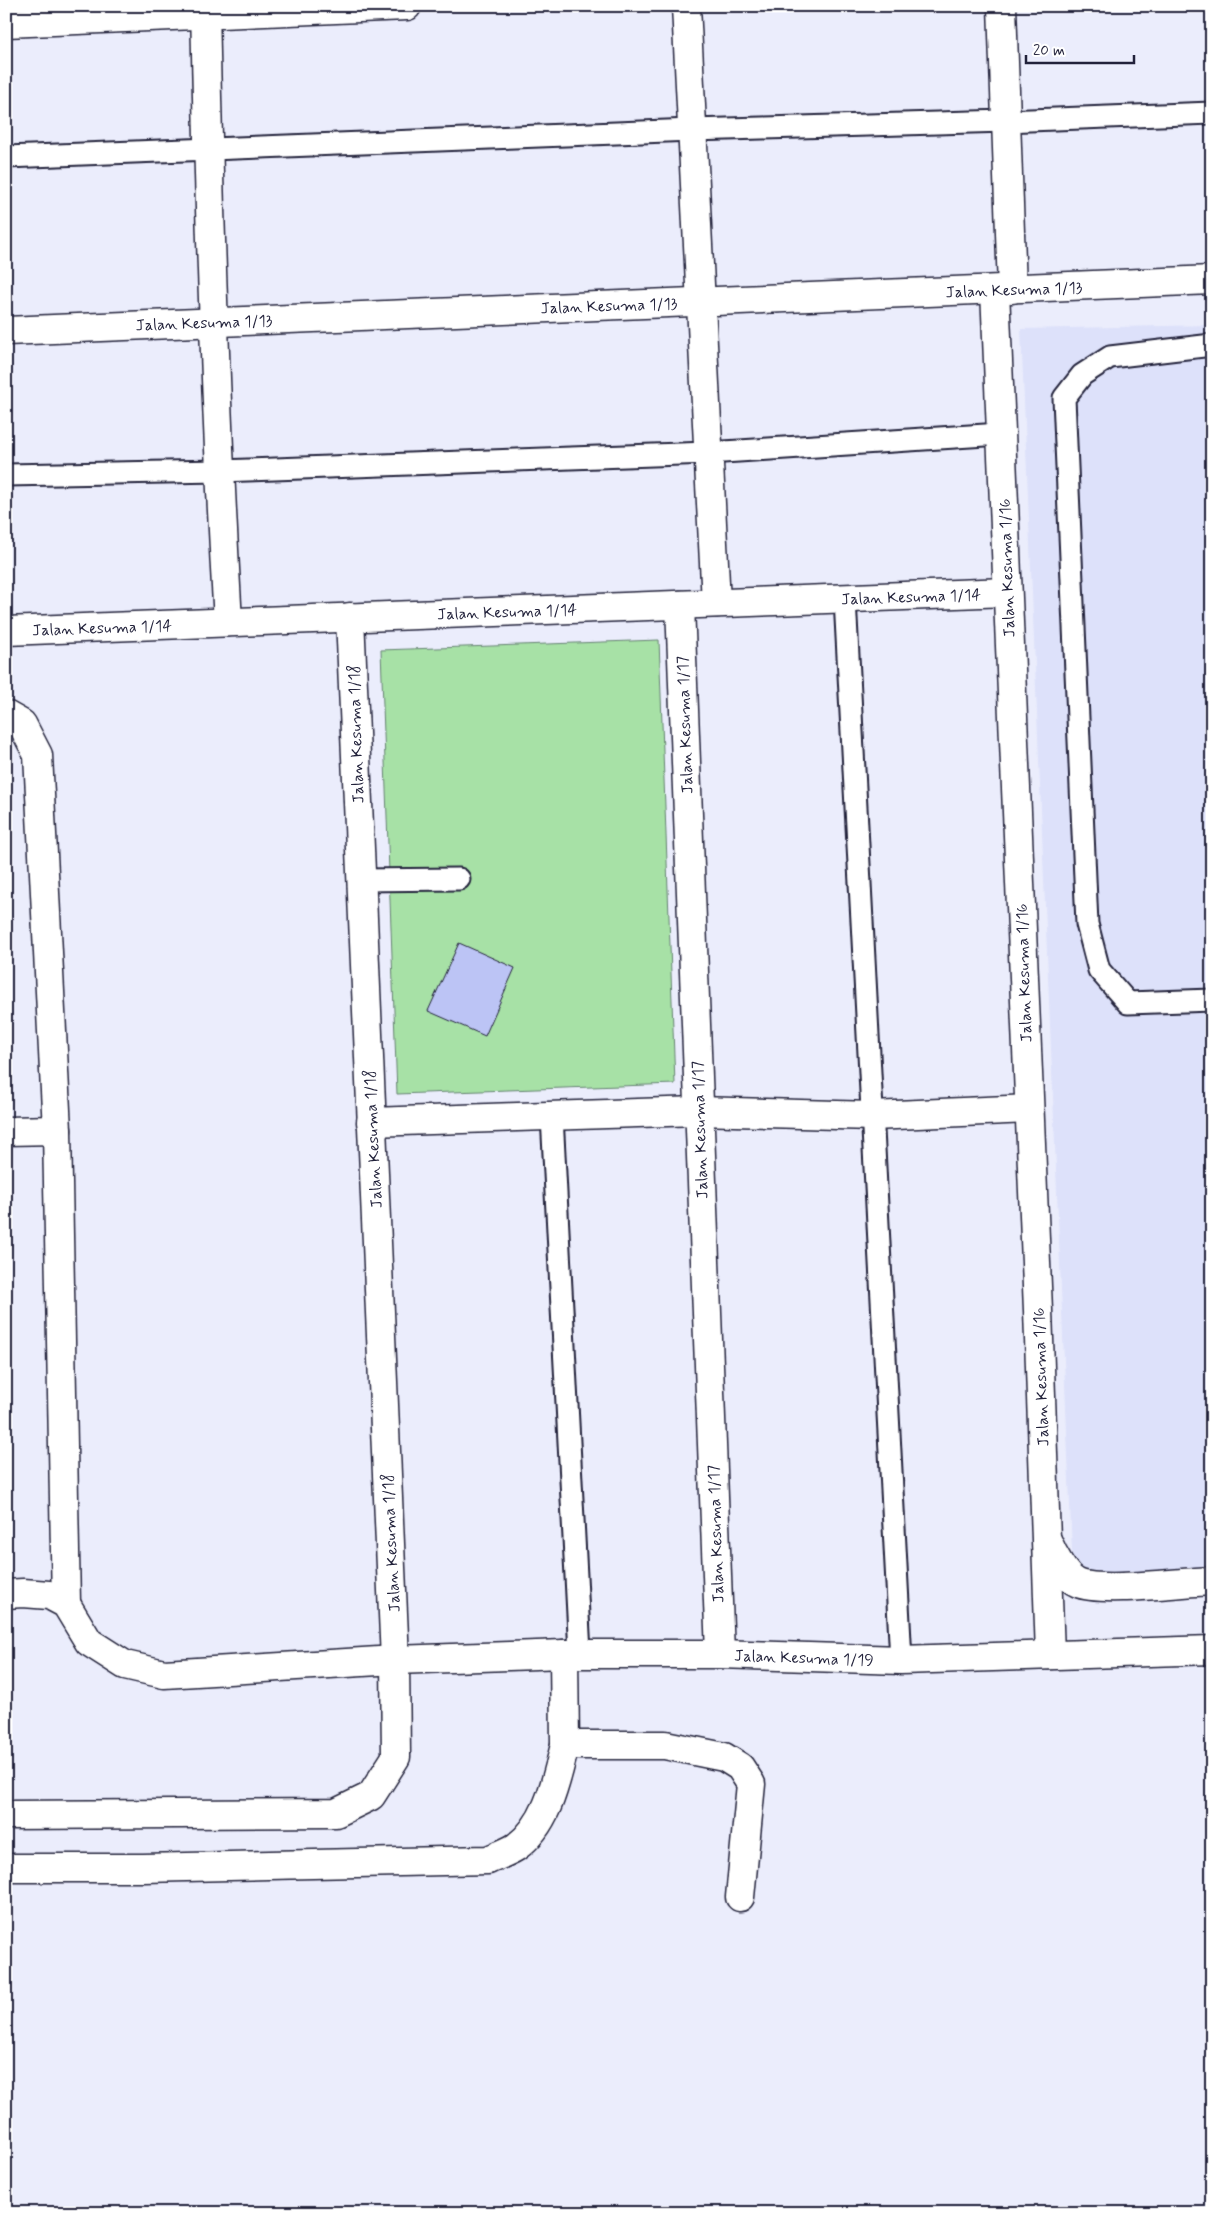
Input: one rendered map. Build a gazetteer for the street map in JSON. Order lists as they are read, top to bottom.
{
  "streets": {
    "street": [
      "Jalan Kesuma 1/13",
      "Jalan Kesuma 1/16",
      "Jalan Kesuma 1/14",
      "Jalan Kesuma 1/17",
      "Jalan Kesuma 1/18",
      "Jalan Kesuma 1/19"
    ]
  },
  "crossings": [
    ["Jalan Kesuma 1/13", "Jalan Kesuma 1/16"],
    ["Jalan Kesuma 1/16", "Jalan Kesuma 1/14"],
    ["Jalan Kesuma 1/16", "Jalan Kesuma 1/19"],
    ["Jalan Kesuma 1/14", "Jalan Kesuma 1/17"],
    ["Jalan Kesuma 1/14", "Jalan Kesuma 1/18"],
    ["Jalan Kesuma 1/17", "Jalan Kesuma 1/19"],
    ["Jalan Kesuma 1/18", "Jalan Kesuma 1/19"]
  ],
  "scale_bar": "20 m"
}
